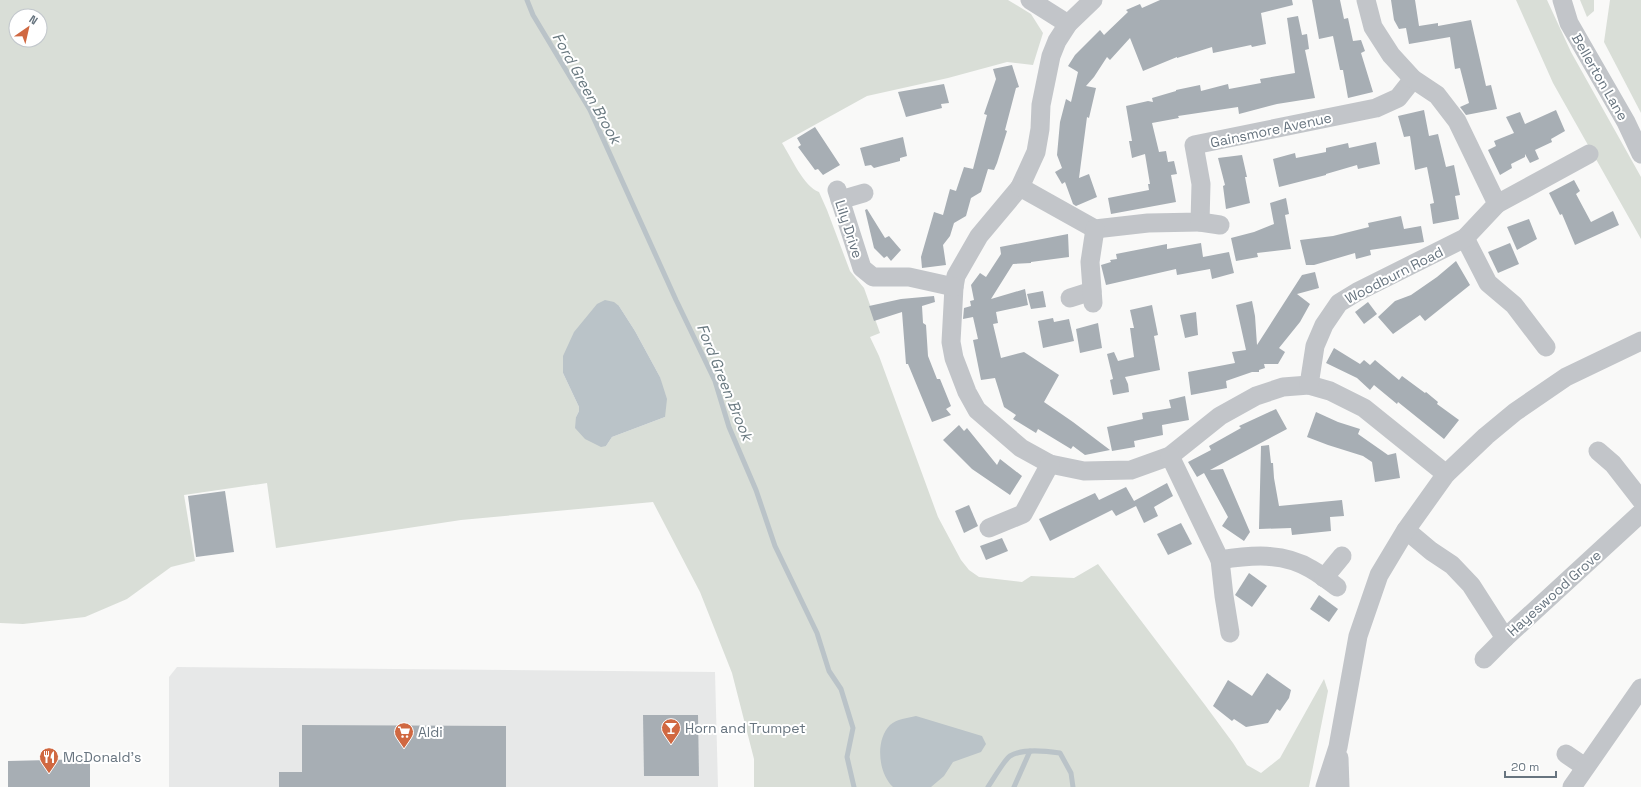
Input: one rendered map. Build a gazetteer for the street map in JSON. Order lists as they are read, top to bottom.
{
  "streets": {
    "street": [
      "Bellerton Lane",
      "Gainsmore Avenue",
      "Lily Drive",
      "Woodburn Road",
      "Hayeswood Grove"
    ]
  },
  "water": ["Ford Green Brook"],
  "places": {
    "bar": ["Horn and Trumpet"],
    "supermarket": ["Aldi"],
    "restaurant": ["McDonald's"]
  },
  "scale_bar": "20 m",
  "north": "top right"
}
